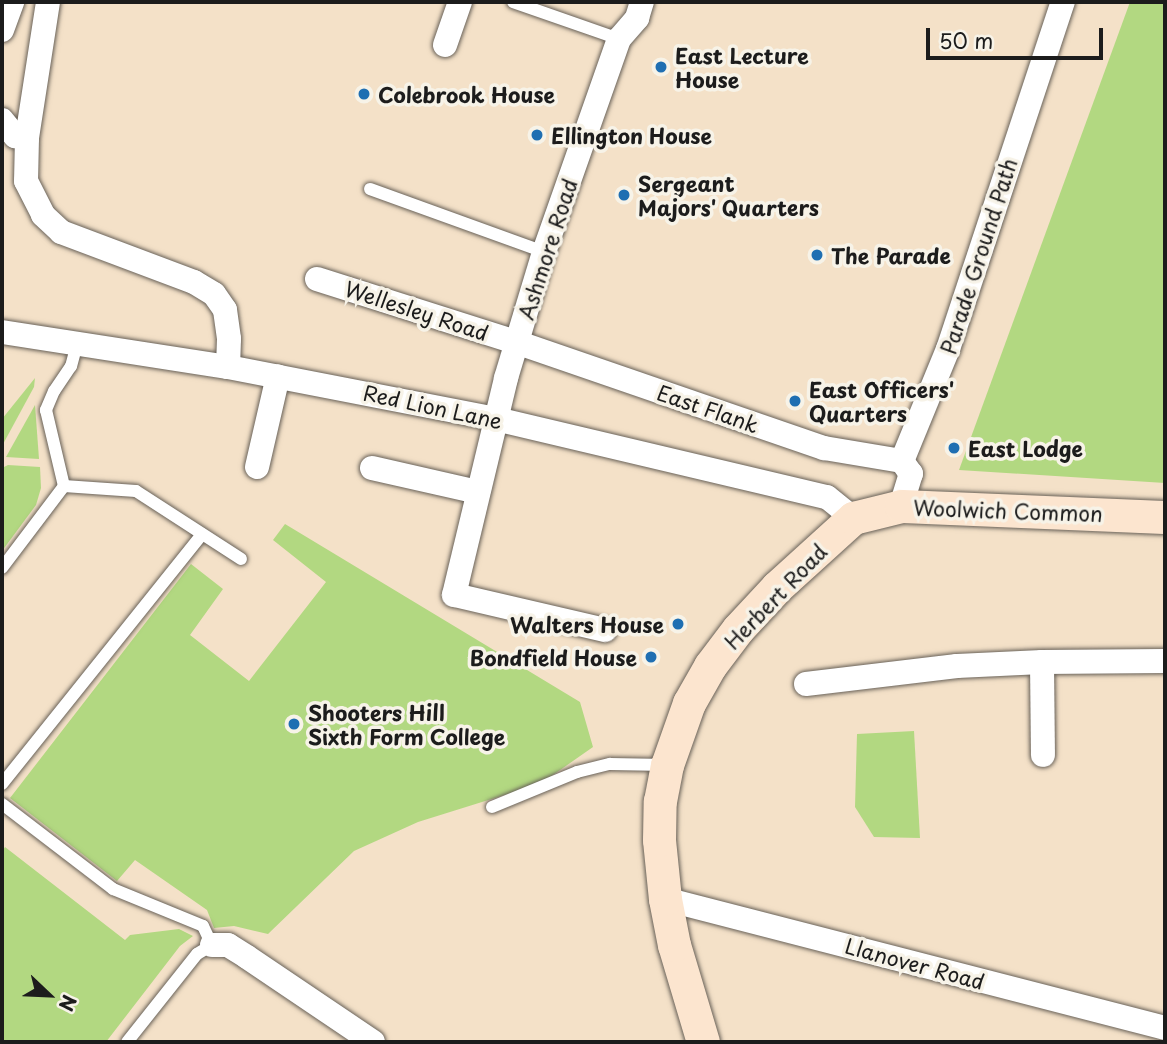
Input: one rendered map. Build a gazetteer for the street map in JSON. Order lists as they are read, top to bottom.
{
  "streets": {
    "street": [
      "Ashmore Road",
      "Parade Ground Path",
      "Wellesley Road",
      "Red Lion Lane",
      "East Flank",
      "Woolwich Common",
      "Herbert Road",
      "Llanover Road"
    ]
  },
  "crossings": [
    ["Ashmore Road", "Wellesley Road"],
    ["Ashmore Road", "Red Lion Lane"],
    ["Ashmore Road", "East Flank"],
    ["Parade Ground Path", "East Flank"],
    ["Parade Ground Path", "Woolwich Common"],
    ["Wellesley Road", "East Flank"],
    ["Red Lion Lane", "Woolwich Common"],
    ["Red Lion Lane", "Herbert Road"],
    ["Woolwich Common", "Herbert Road"],
    ["Herbert Road", "Llanover Road"]
  ],
  "places": [
    "East Lecture House",
    "Colebrook House",
    "Ellington House",
    "Sergeant Majors' Quarters",
    "The Parade",
    "East Officers' Quarters",
    "East Lodge",
    "Walters House",
    "Bondfield House",
    "Shooters Hill Sixth Form College"
  ],
  "scale_bar": "50 m",
  "north": "bottom right"
}
